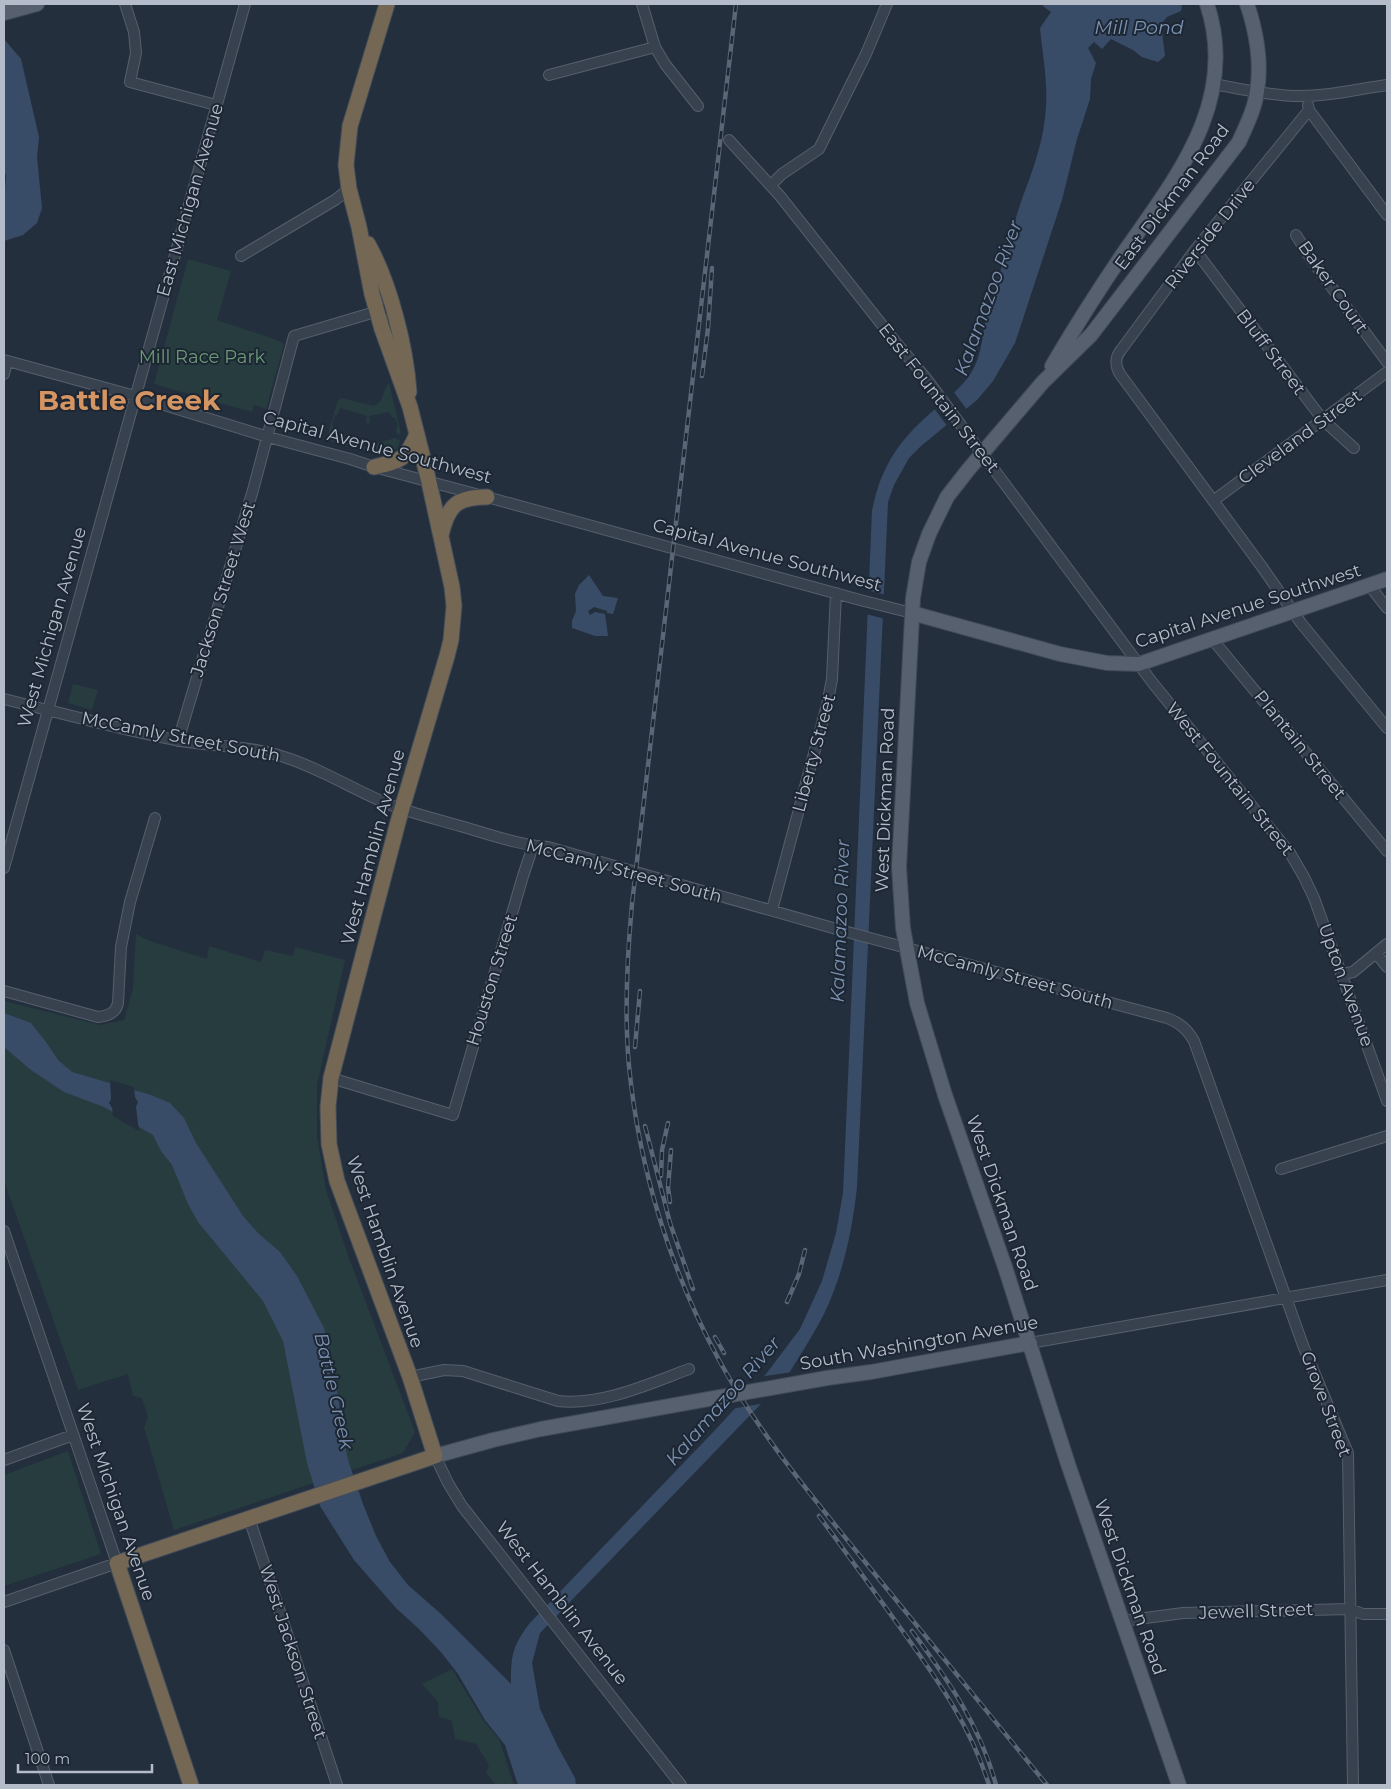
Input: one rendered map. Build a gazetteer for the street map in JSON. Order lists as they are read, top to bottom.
{
  "streets": {
    "highway": ["West Michigan Avenue", "West Hamblin Avenue", "South Washington Avenue"],
    "main road": ["East Dickman Road", "Capital Avenue Southwest", "West Dickman Road"],
    "street": [
      "East Michigan Avenue",
      "Riverside Drive",
      "Baker Court",
      "Bluff Street",
      "East Fountain Street",
      "Cleveland Street",
      "Jackson Street West",
      "McCamly Street South",
      "Plantain Street",
      "Liberty Street",
      "West Fountain Street",
      "Houston Street",
      "Upton Avenue",
      "Grove Street",
      "Jewell Street",
      "West Jackson Street"
    ]
  },
  "crossings": [
    ["East Dickman Road", "East Fountain Street"],
    ["East Dickman Road", "Capital Avenue Southwest"],
    ["East Dickman Road", "West Dickman Road"],
    ["East Michigan Avenue", "Capital Avenue Southwest"],
    ["East Michigan Avenue", "West Michigan Avenue"],
    ["Riverside Drive", "Bluff Street"],
    ["Riverside Drive", "Cleveland Street"],
    ["Bluff Street", "Cleveland Street"],
    ["East Fountain Street", "Capital Avenue Southwest"],
    ["East Fountain Street", "West Fountain Street"],
    ["Capital Avenue Southwest", "Jackson Street West"],
    ["Capital Avenue Southwest", "West Michigan Avenue"],
    ["Capital Avenue Southwest", "Plantain Street"],
    ["Capital Avenue Southwest", "Liberty Street"],
    ["Capital Avenue Southwest", "West Fountain Street"],
    ["Capital Avenue Southwest", "West Dickman Road"],
    ["Capital Avenue Southwest", "West Hamblin Avenue"],
    ["Jackson Street West", "McCamly Street South"],
    ["West Michigan Avenue", "McCamly Street South"],
    ["West Michigan Avenue", "South Washington Avenue"],
    ["McCamly Street South", "Liberty Street"],
    ["McCamly Street South", "West Dickman Road"],
    ["McCamly Street South", "West Hamblin Avenue"],
    ["McCamly Street South", "Houston Street"],
    ["McCamly Street South", "Grove Street"],
    ["West Fountain Street", "Upton Avenue"],
    ["West Dickman Road", "South Washington Avenue"],
    ["West Dickman Road", "Jewell Street"],
    ["West Hamblin Avenue", "Houston Street"],
    ["West Hamblin Avenue", "South Washington Avenue"],
    ["South Washington Avenue", "Grove Street"],
    ["South Washington Avenue", "West Jackson Street"],
    ["Grove Street", "Jewell Street"]
  ],
  "districts": ["Battle Creek"],
  "water": ["Mill Pond", "Kalamazoo River", "Battle Creek"],
  "parks": ["Mill Race Park"],
  "scale_bar": "100 m"
}
